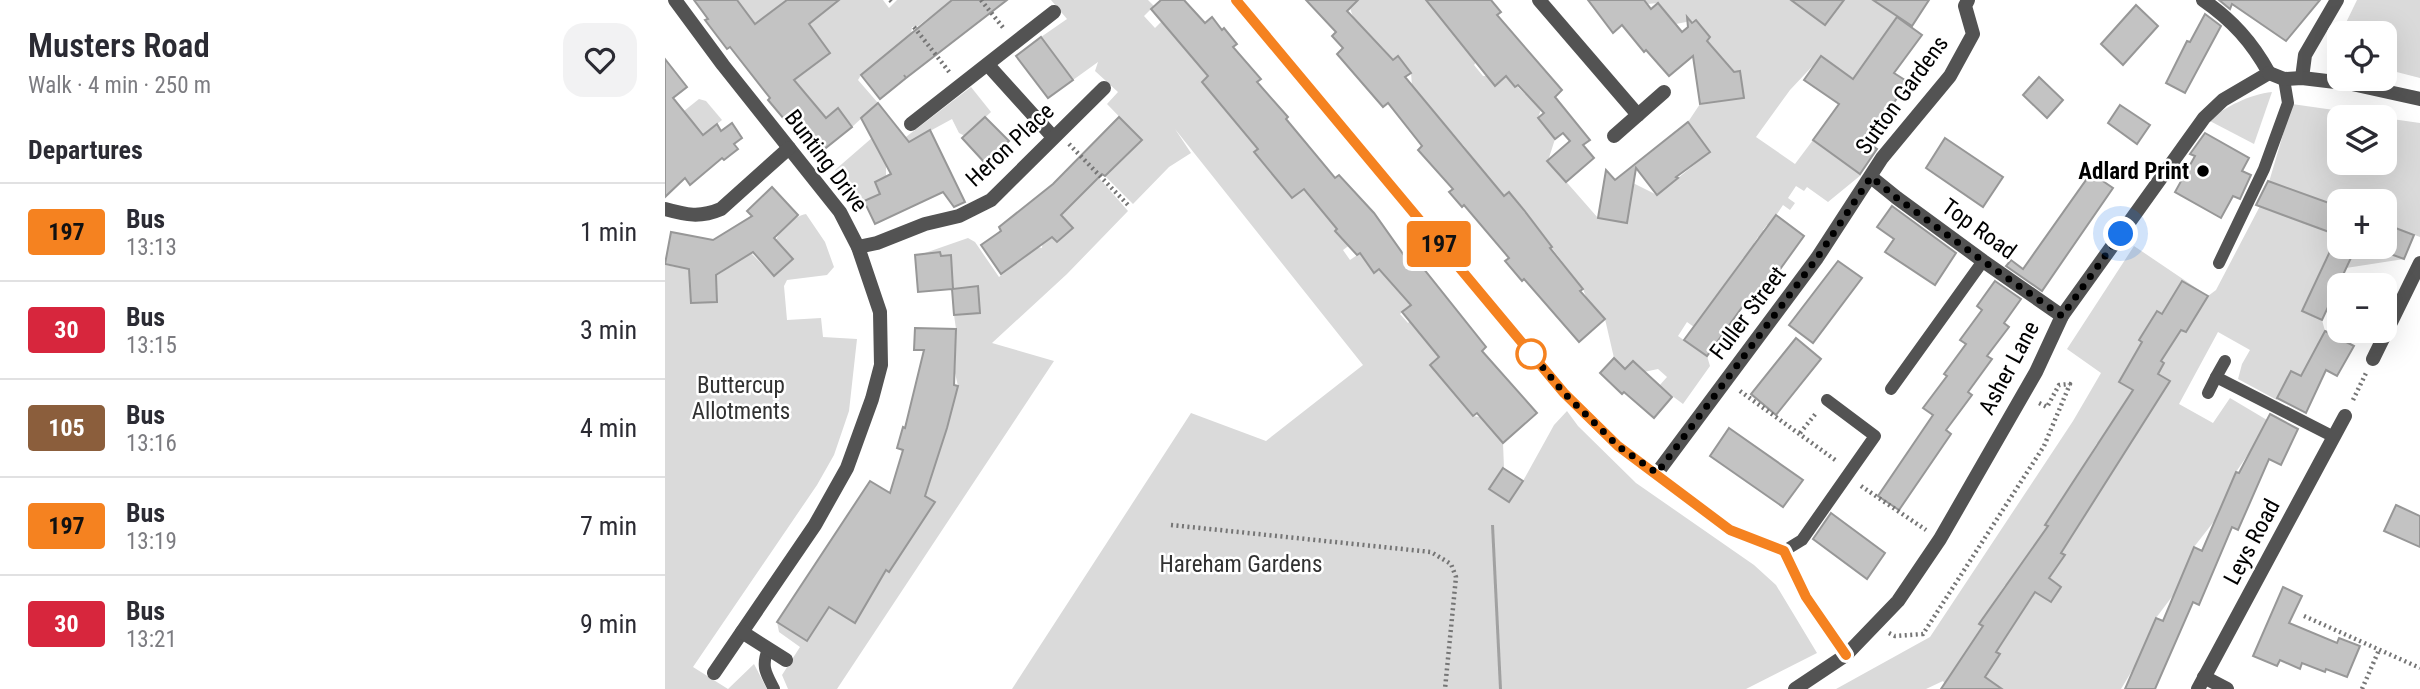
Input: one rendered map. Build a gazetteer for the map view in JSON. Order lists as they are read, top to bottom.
{
  "streets": {
    "street": [
      "Sutton Gardens",
      "Heron Place",
      "Bunting Drive",
      "Top Road",
      "Fuller Street",
      "Asher Lane",
      "Leys Road"
    ]
  },
  "crossings": [
    ["Sutton Gardens", "Top Road"],
    ["Sutton Gardens", "Fuller Street"],
    ["Heron Place", "Bunting Drive"],
    ["Top Road", "Fuller Street"],
    ["Top Road", "Asher Lane"]
  ],
  "parks": ["Buttercup Allotments", "Hareham Gardens"],
  "places": ["Adlard Print"],
  "lines": ["bus line 197"],
  "page": {
    "heading": [
      ["Musters Road", "Walk · 4 min · 250 m"],
      "Departures"
    ],
    "on_map": "197",
    "map_buttons": ["+", "−"],
    "list": [
      {
        "mark": "197",
        "name": "Bus",
        "note": "13:13",
        "value": "1 min"
      },
      {
        "mark": "30",
        "name": "Bus",
        "note": "13:15",
        "value": "3 min"
      },
      {
        "mark": "105",
        "name": "Bus",
        "note": "13:16",
        "value": "4 min"
      },
      {
        "mark": "197",
        "name": "Bus",
        "note": "13:19",
        "value": "7 min"
      },
      {
        "mark": "30",
        "name": "Bus",
        "note": "13:21",
        "value": "9 min"
      }
    ]
  }
}
